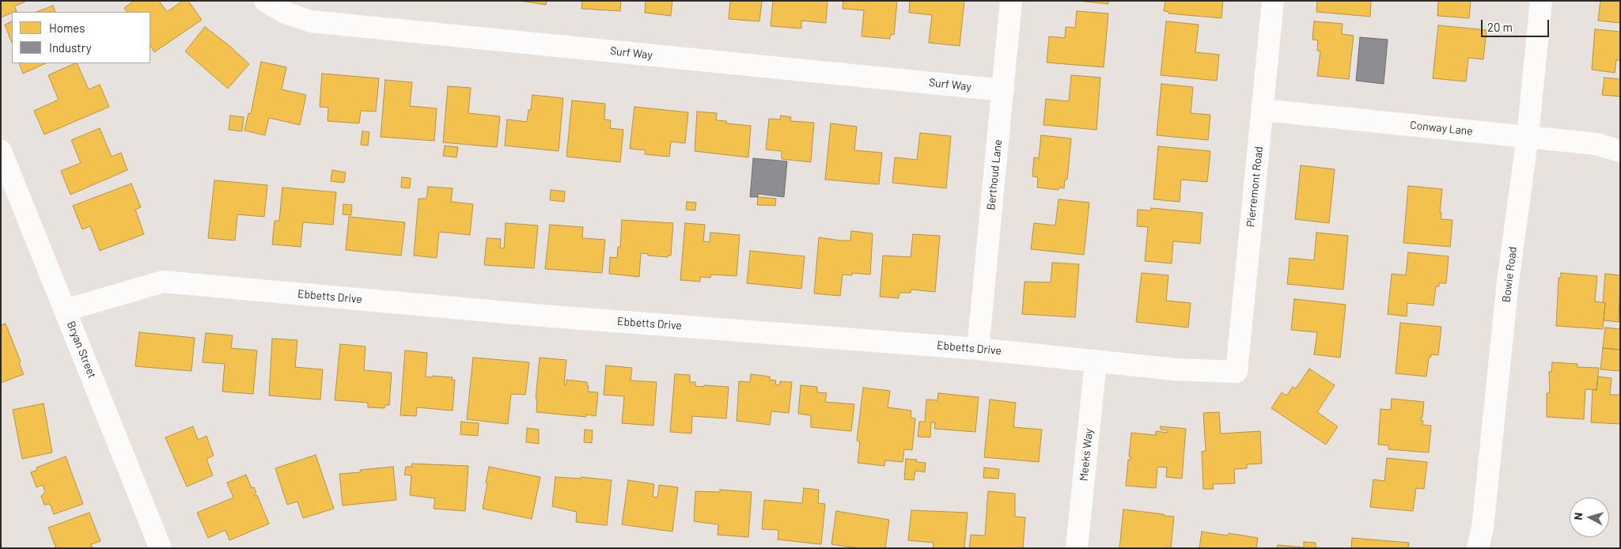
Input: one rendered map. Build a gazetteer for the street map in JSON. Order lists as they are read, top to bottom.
{
  "streets": {
    "street": [
      "Surf Way",
      "Conway Lane",
      "Berthoud Lane",
      "Pierremont Road",
      "Bowie Road",
      "Ebbetts Drive",
      "Bryan Street",
      "Meeks Way"
    ]
  },
  "crossings": [
    ["Surf Way", "Berthoud Lane"],
    ["Conway Lane", "Pierremont Road"],
    ["Conway Lane", "Bowie Road"],
    ["Berthoud Lane", "Ebbetts Drive"],
    ["Pierremont Road", "Ebbetts Drive"],
    ["Ebbetts Drive", "Bryan Street"],
    ["Ebbetts Drive", "Meeks Way"]
  ],
  "legend": ["Homes", "Industry"],
  "scale_bar": "20 m",
  "north": "left"
}
